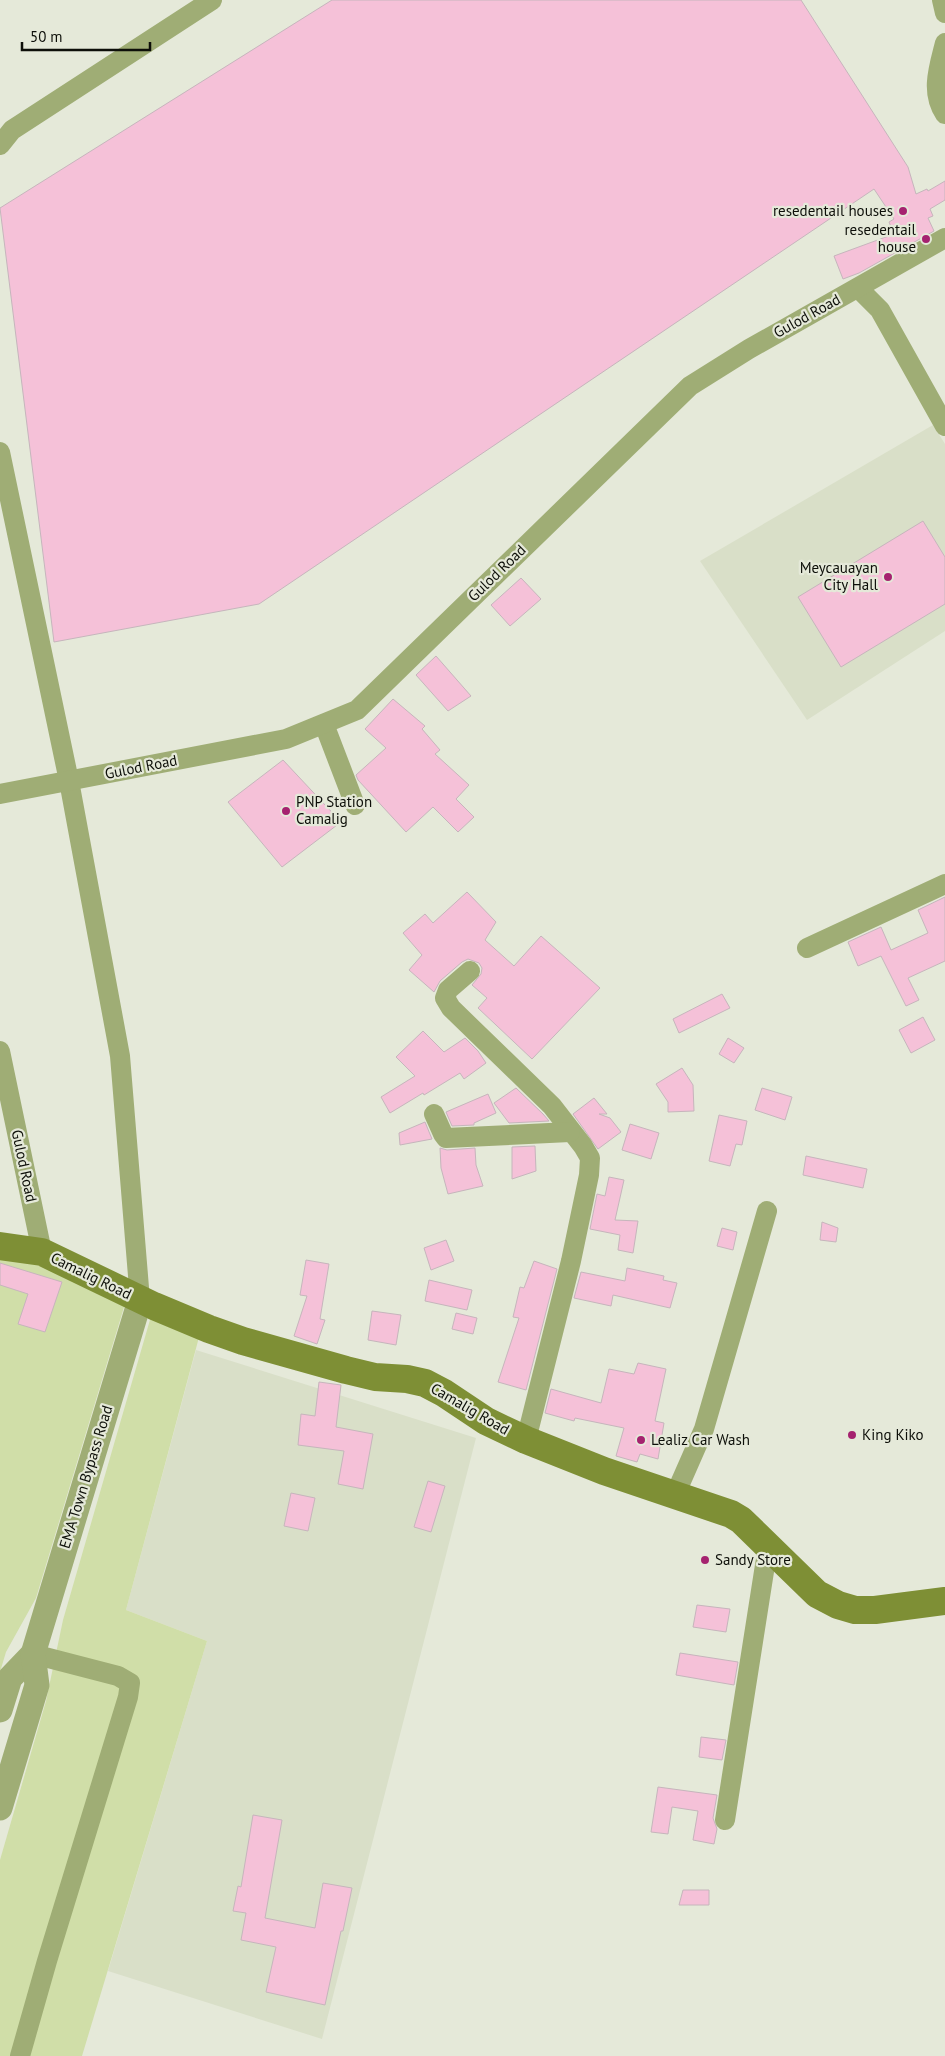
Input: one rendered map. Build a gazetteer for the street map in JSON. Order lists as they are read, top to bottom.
{
  "streets": {
    "main road": ["Camalig Road"],
    "street": ["Gulod Road", "EMA Town Bypass Road"]
  },
  "crossings": [
    ["Gulod Road", "Camalig Road"],
    ["Camalig Road", "EMA Town Bypass Road"]
  ],
  "places": [
    "resedentail houses",
    "resedentail house",
    "Meycauayan City Hall",
    "PNP Station Camalig",
    "King Kiko",
    "Lealiz Car Wash",
    "Sandy Store"
  ],
  "scale_bar": "50 m"
}
